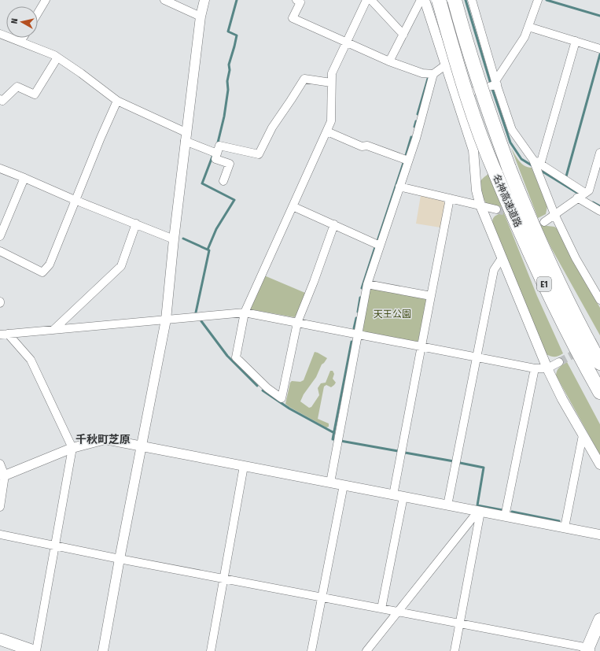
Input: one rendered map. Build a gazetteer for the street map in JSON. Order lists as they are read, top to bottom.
{
  "streets": {
    "highway": ["名神高速道路", "E1"]
  },
  "districts": ["千秋町芝原"],
  "parks": ["天王公園"],
  "north": "left"
}
